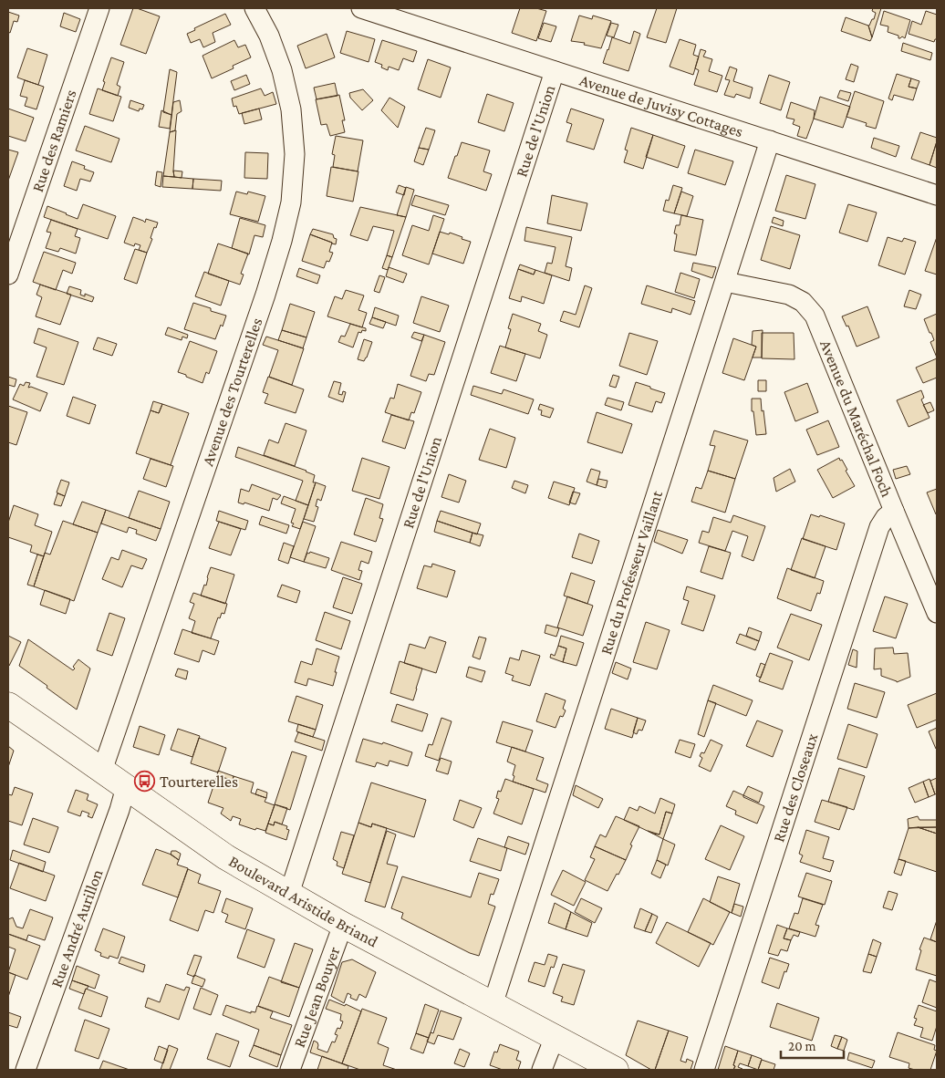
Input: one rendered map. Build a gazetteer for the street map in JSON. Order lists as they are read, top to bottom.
{
  "streets": {
    "main road": ["Boulevard Aristide Briand"],
    "street": [
      "Avenue de Juvisy Cottages",
      "Rue de l'Union",
      "Rue des Ramiers",
      "Avenue des Tourterelles",
      "Avenue du Maréchal Foch",
      "Rue du Professeur Vaillant",
      "Rue des Closeaux",
      "Rue André Aurillon",
      "Rue Jean Bouyer"
    ]
  },
  "crossings": [
    ["Avenue de Juvisy Cottages", "Rue de l'Union"],
    ["Avenue de Juvisy Cottages", "Rue du Professeur Vaillant"],
    ["Rue de l'Union", "Boulevard Aristide Briand"],
    ["Avenue des Tourterelles", "Boulevard Aristide Briand"],
    ["Avenue du Maréchal Foch", "Rue du Professeur Vaillant"],
    ["Avenue du Maréchal Foch", "Rue des Closeaux"],
    ["Rue du Professeur Vaillant", "Boulevard Aristide Briand"],
    ["Boulevard Aristide Briand", "Rue André Aurillon"],
    ["Boulevard Aristide Briand", "Rue Jean Bouyer"]
  ],
  "places": {
    "bus stop": ["Tourterelles"]
  },
  "scale_bar": "20 m"
}
